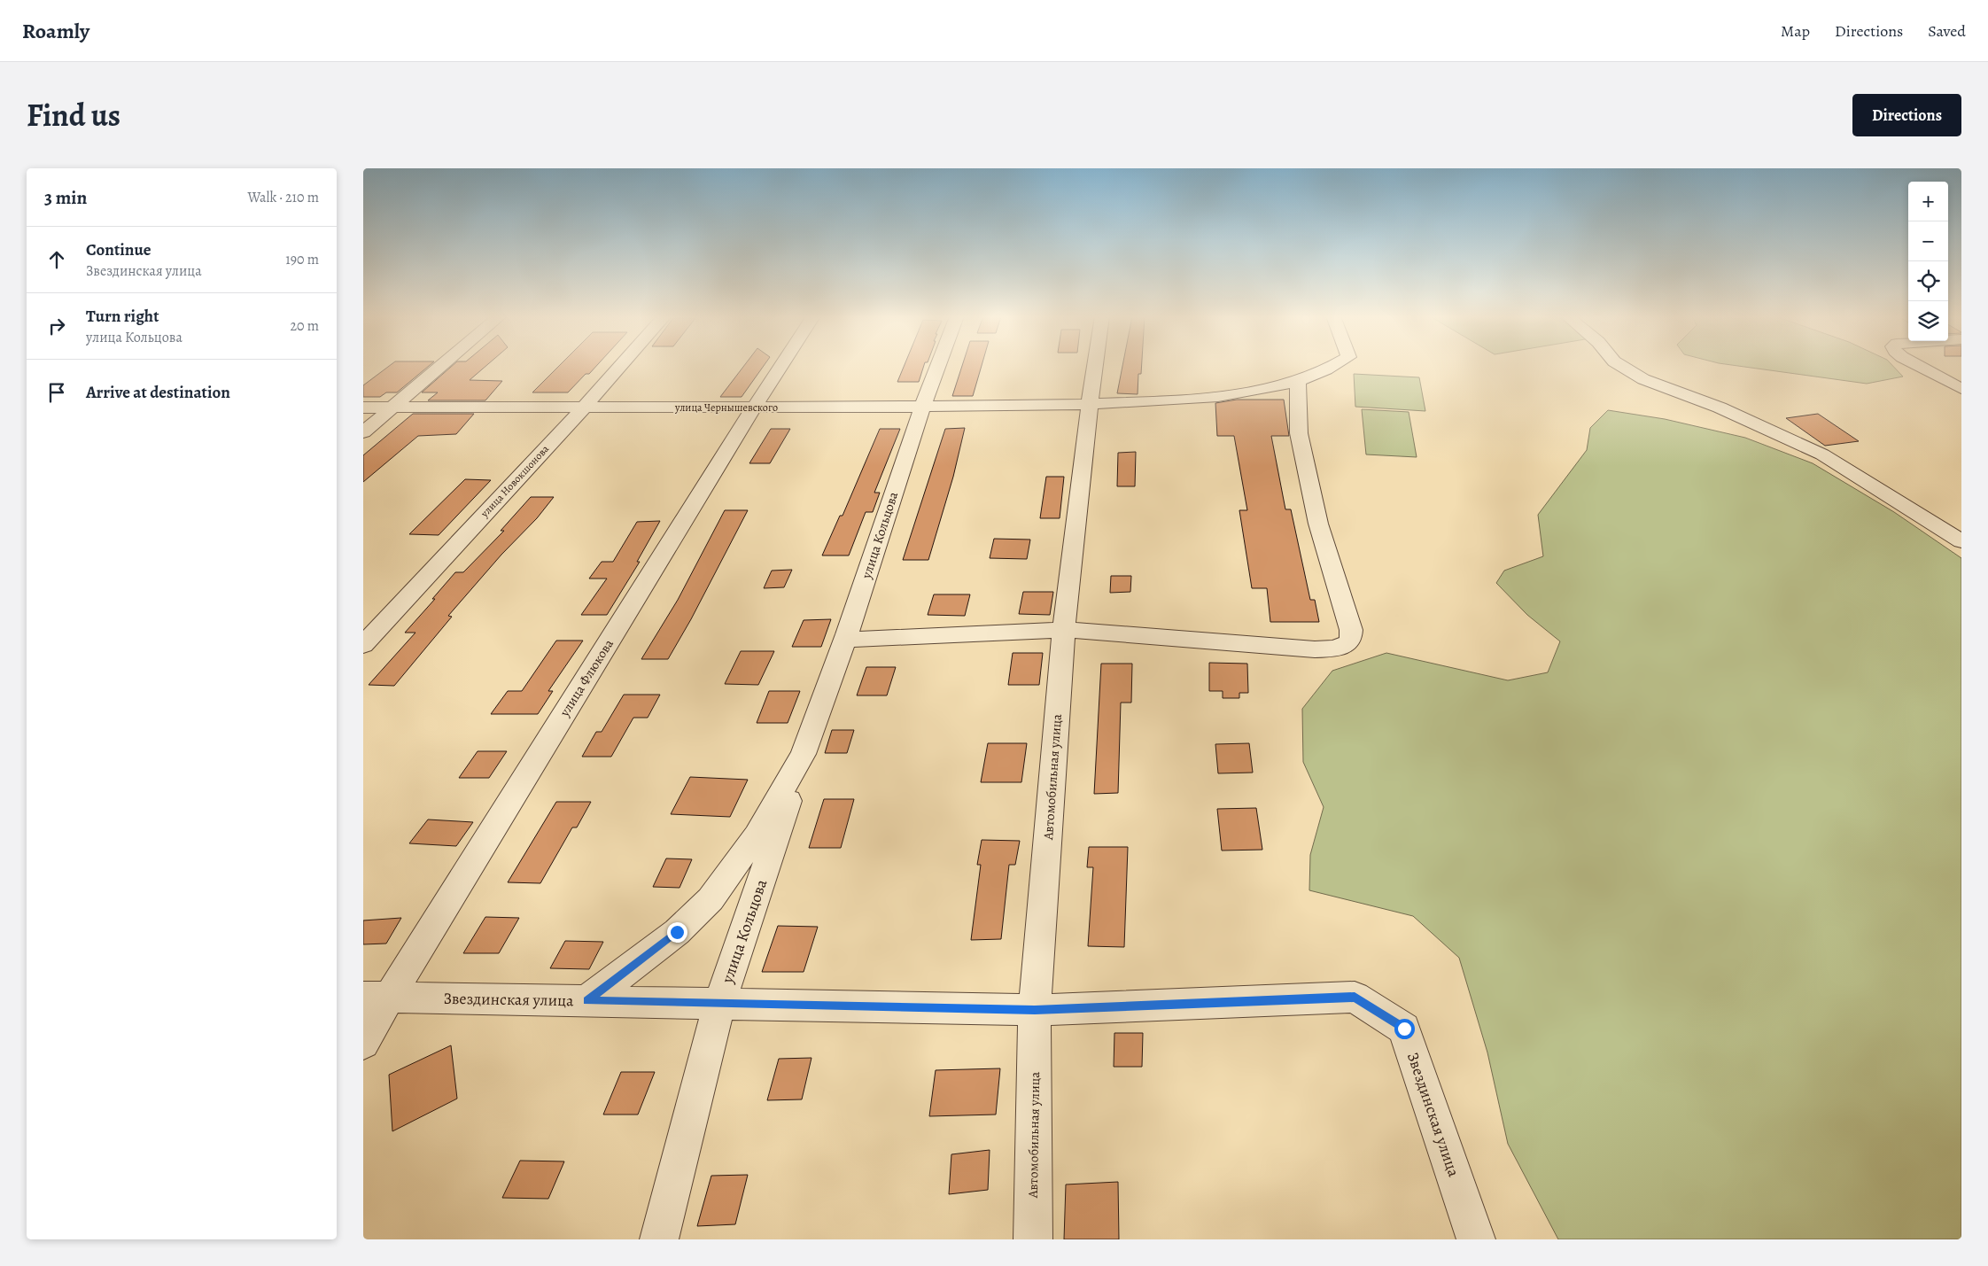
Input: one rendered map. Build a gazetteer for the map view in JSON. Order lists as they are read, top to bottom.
{
  "streets": {
    "street": [
      "улица Чернышевского",
      "улица Новокшонова",
      "улица Кольцова",
      "улица Флюкова",
      "Автомобильная улица",
      "Звездинская улица"
    ]
  },
  "crossings": [
    ["улица Чернышевского", "улица Новокшонова"],
    ["улица Чернышевского", "улица Кольцова"],
    ["улица Чернышевского", "улица Флюкова"],
    ["улица Чернышевского", "Автомобильная улица"],
    ["улица Кольцова", "Звездинская улица"],
    ["улица Флюкова", "Звездинская улица"],
    ["Автомобильная улица", "Звездинская улица"]
  ],
  "page": {
    "header": "Roamly",
    "nav": ["Map", "Directions", "Saved"],
    "title": "Find us",
    "buttons": "Directions",
    "heading": ["3 min", "Walk · 210 m"],
    "map_buttons": ["+", "−"],
    "list": [
      ["Continue", "Звездинская улица", "190 m"],
      ["Turn right", "улица Кольцова", "20 m"],
      "Arrive at destination"
    ]
  }
}
